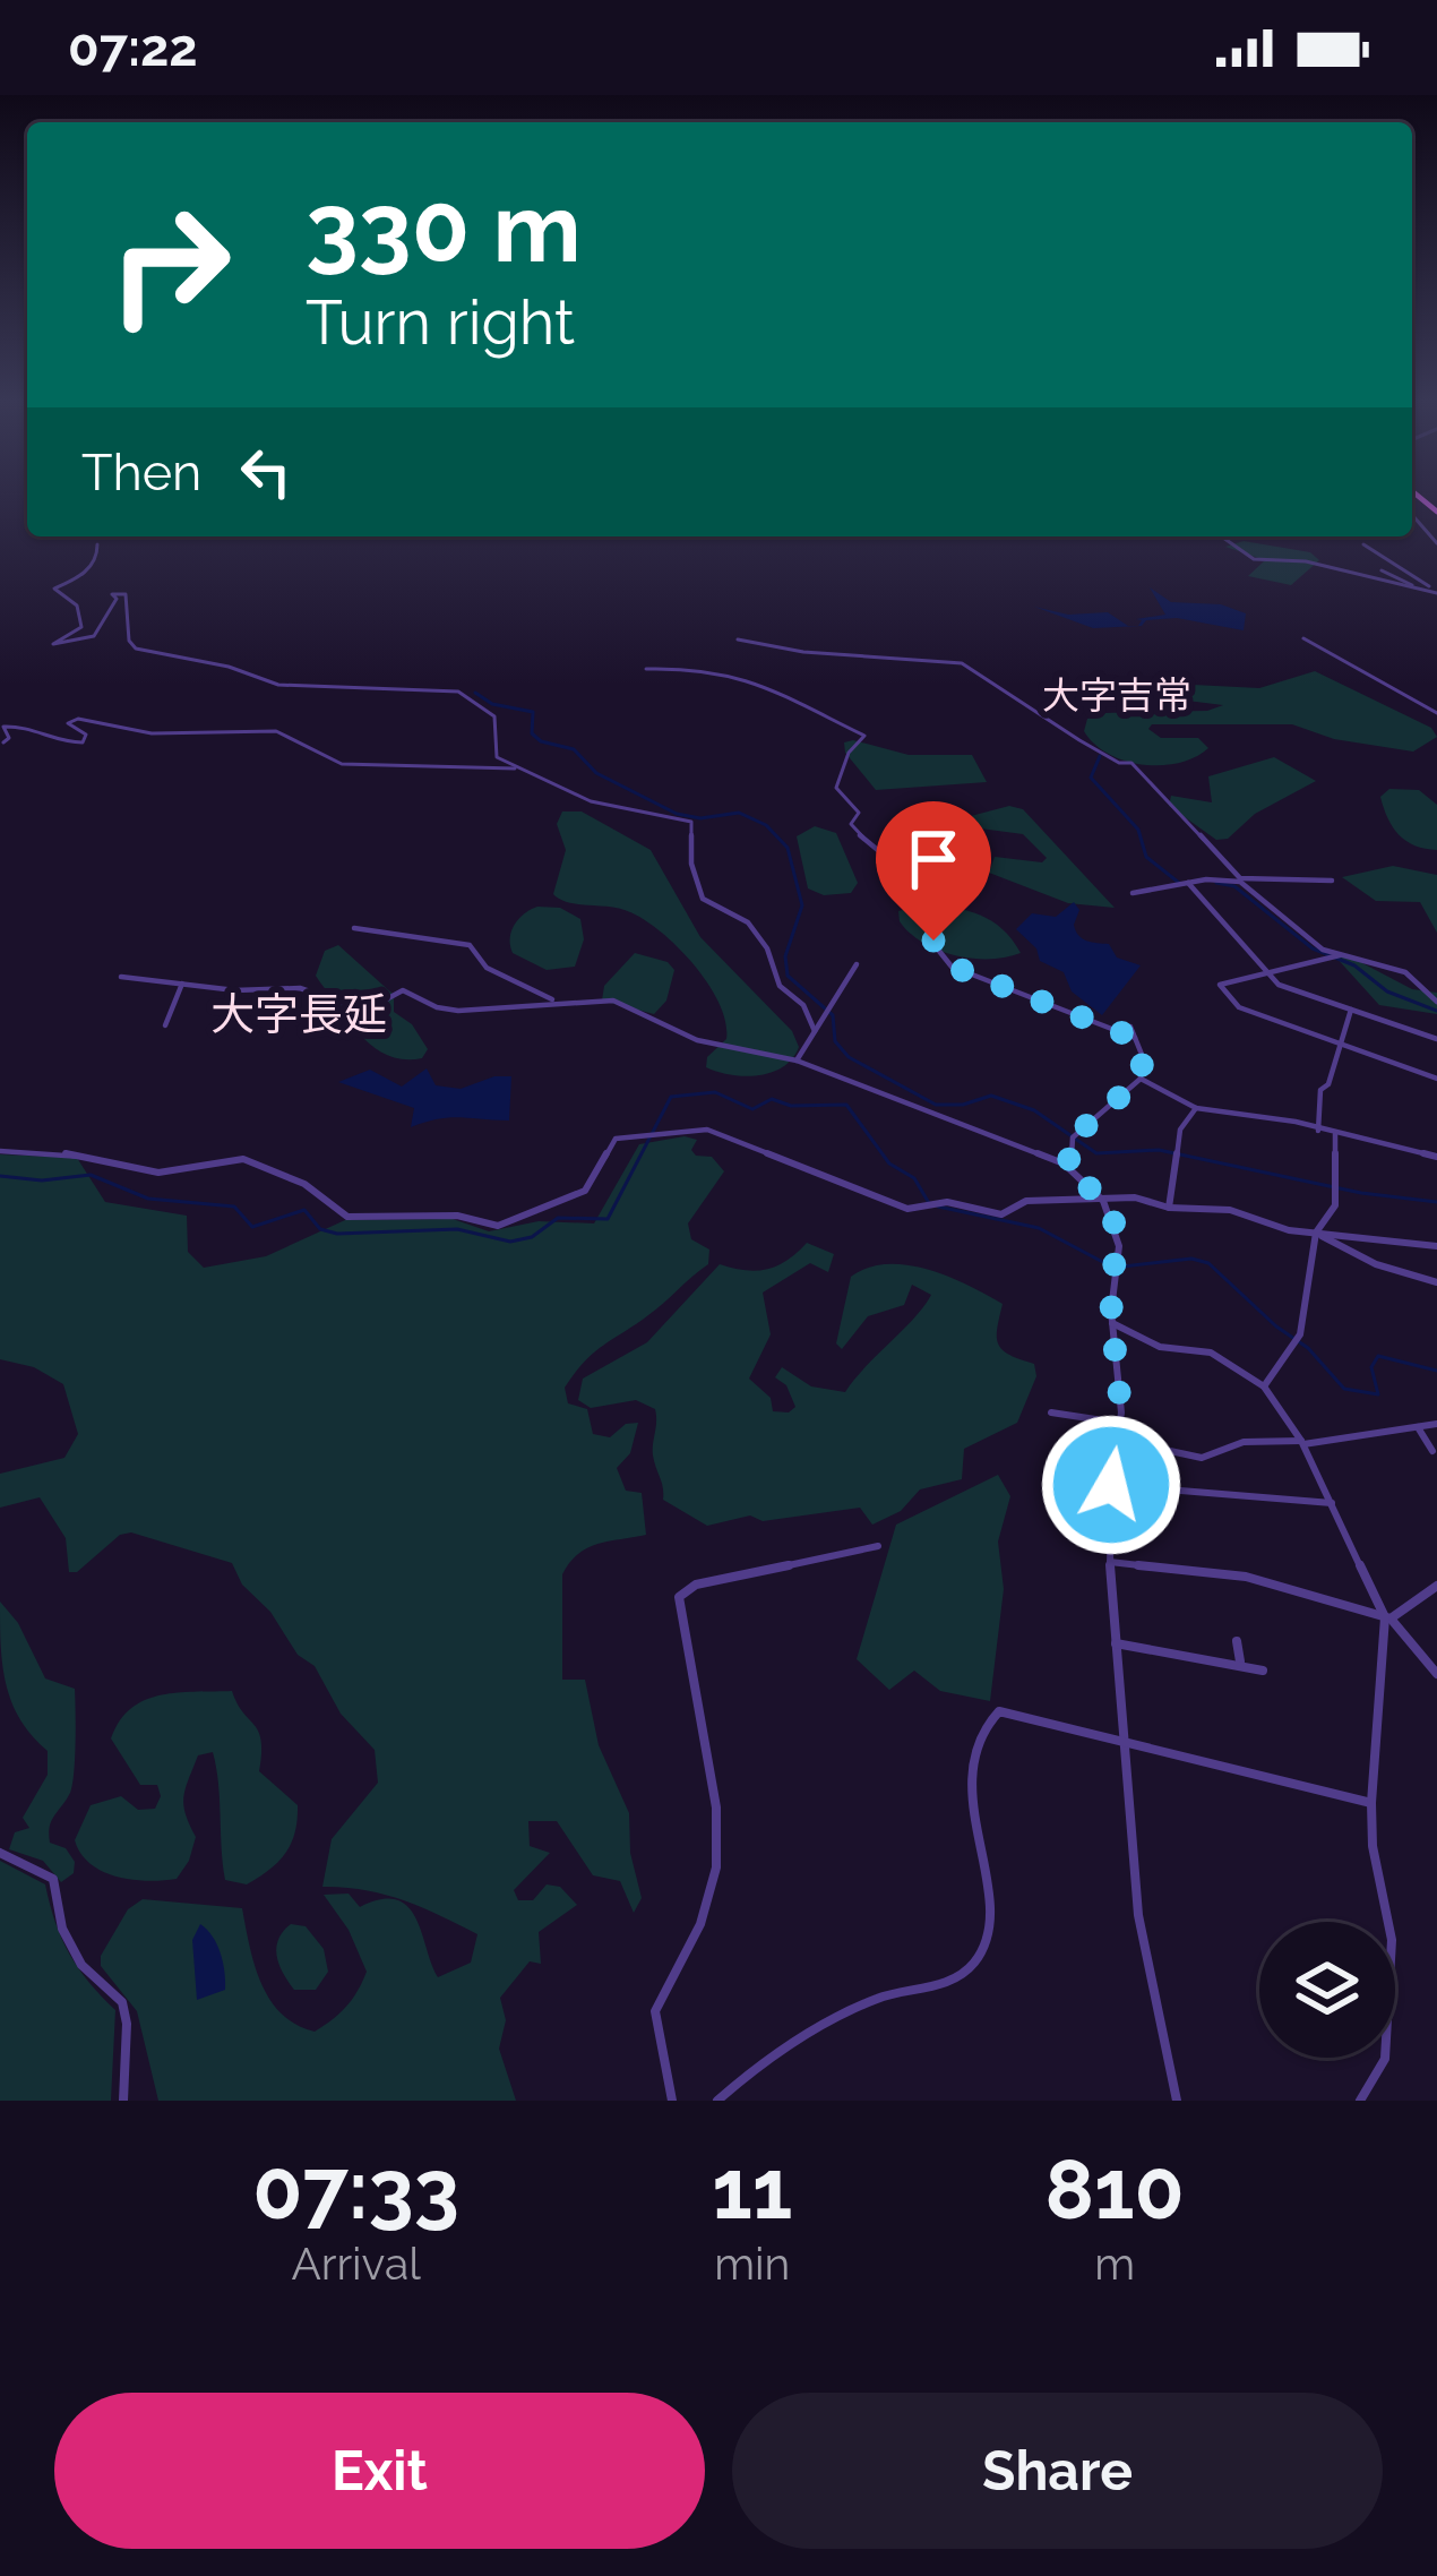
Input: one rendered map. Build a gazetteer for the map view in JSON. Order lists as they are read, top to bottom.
{
  "districts": ["大字吉常", "大字長延"],
  "page": {
    "status": "07:22",
    "turn": ["330 m", "Turn right"],
    "then": "Then",
    "eta": [
      "07:33",
      "Arrival",
      "11",
      "min",
      "810",
      "m"
    ],
    "buttons": ["Exit", "Share"]
  }
}
